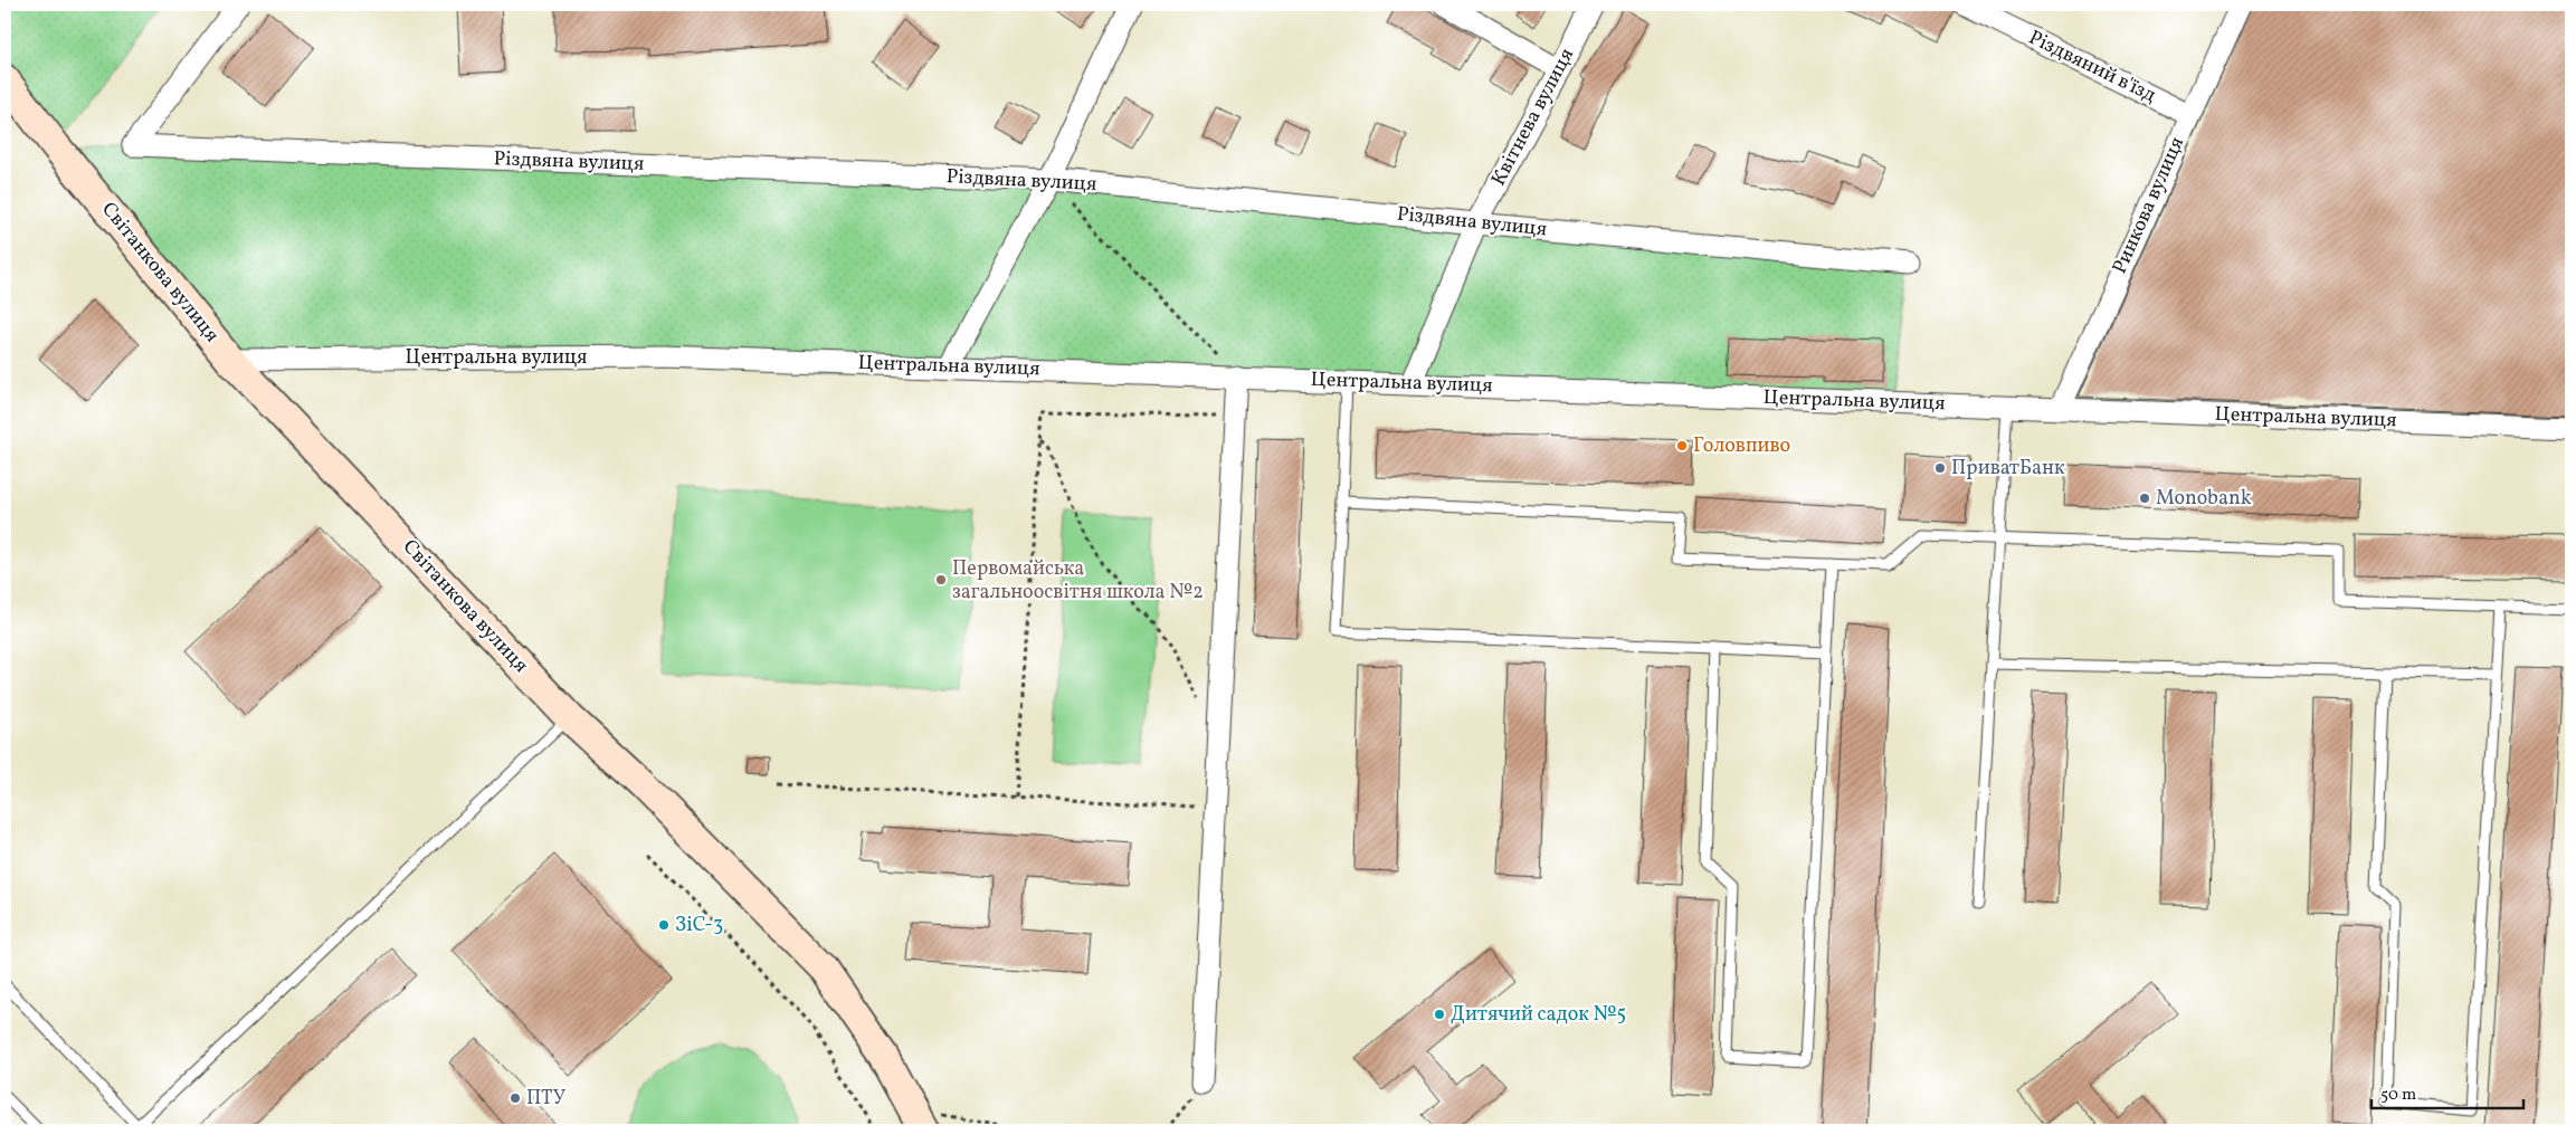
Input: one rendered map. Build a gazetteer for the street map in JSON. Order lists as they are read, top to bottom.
{
  "streets": {
    "street": [
      "Різдвяний в'їзд",
      "Квітнева вулиця",
      "Різдвяна вулиця",
      "Ринкова вулиця",
      "Світанкова вулиця",
      "Центральна вулиця"
    ]
  },
  "crossings": [
    ["Різдвяний в'їзд", "Ринкова вулиця"],
    ["Квітнева вулиця", "Різдвяна вулиця"],
    ["Квітнева вулиця", "Центральна вулиця"],
    ["Ринкова вулиця", "Центральна вулиця"],
    ["Світанкова вулиця", "Центральна вулиця"]
  ],
  "places": [
    "Головпиво",
    "ПриватБанк",
    "Monobank",
    "Первомайська загальноосвітня школа №2",
    "ЗіС-3",
    "Дитячий садок №5",
    "ПТУ"
  ],
  "scale_bar": "50 m"
}
